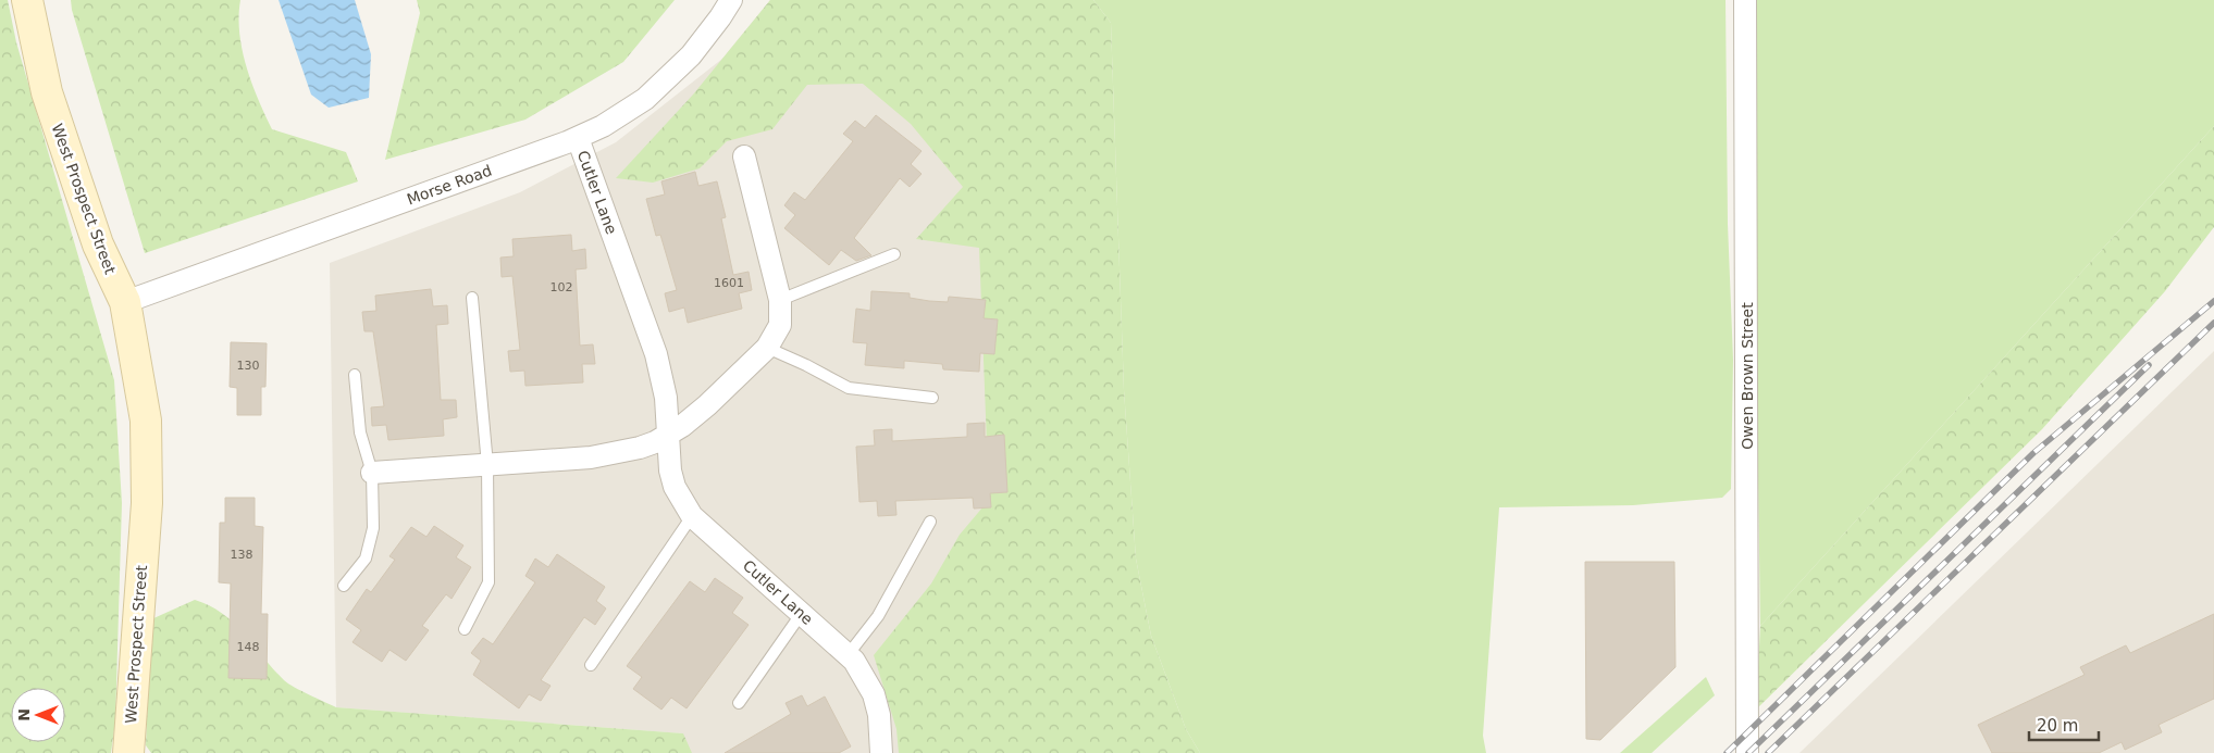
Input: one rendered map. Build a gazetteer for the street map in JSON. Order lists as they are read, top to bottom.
{
  "streets": {
    "street": [
      "Morse Road",
      "Cutler Lane",
      "West Prospect Street",
      "Owen Brown Street"
    ]
  },
  "crossings": [
    ["Morse Road", "Cutler Lane"],
    ["Morse Road", "West Prospect Street"]
  ],
  "house_numbers": [
    "1601",
    "102",
    "130",
    "138",
    "148"
  ],
  "scale_bar": "20 m",
  "north": "left"
}
